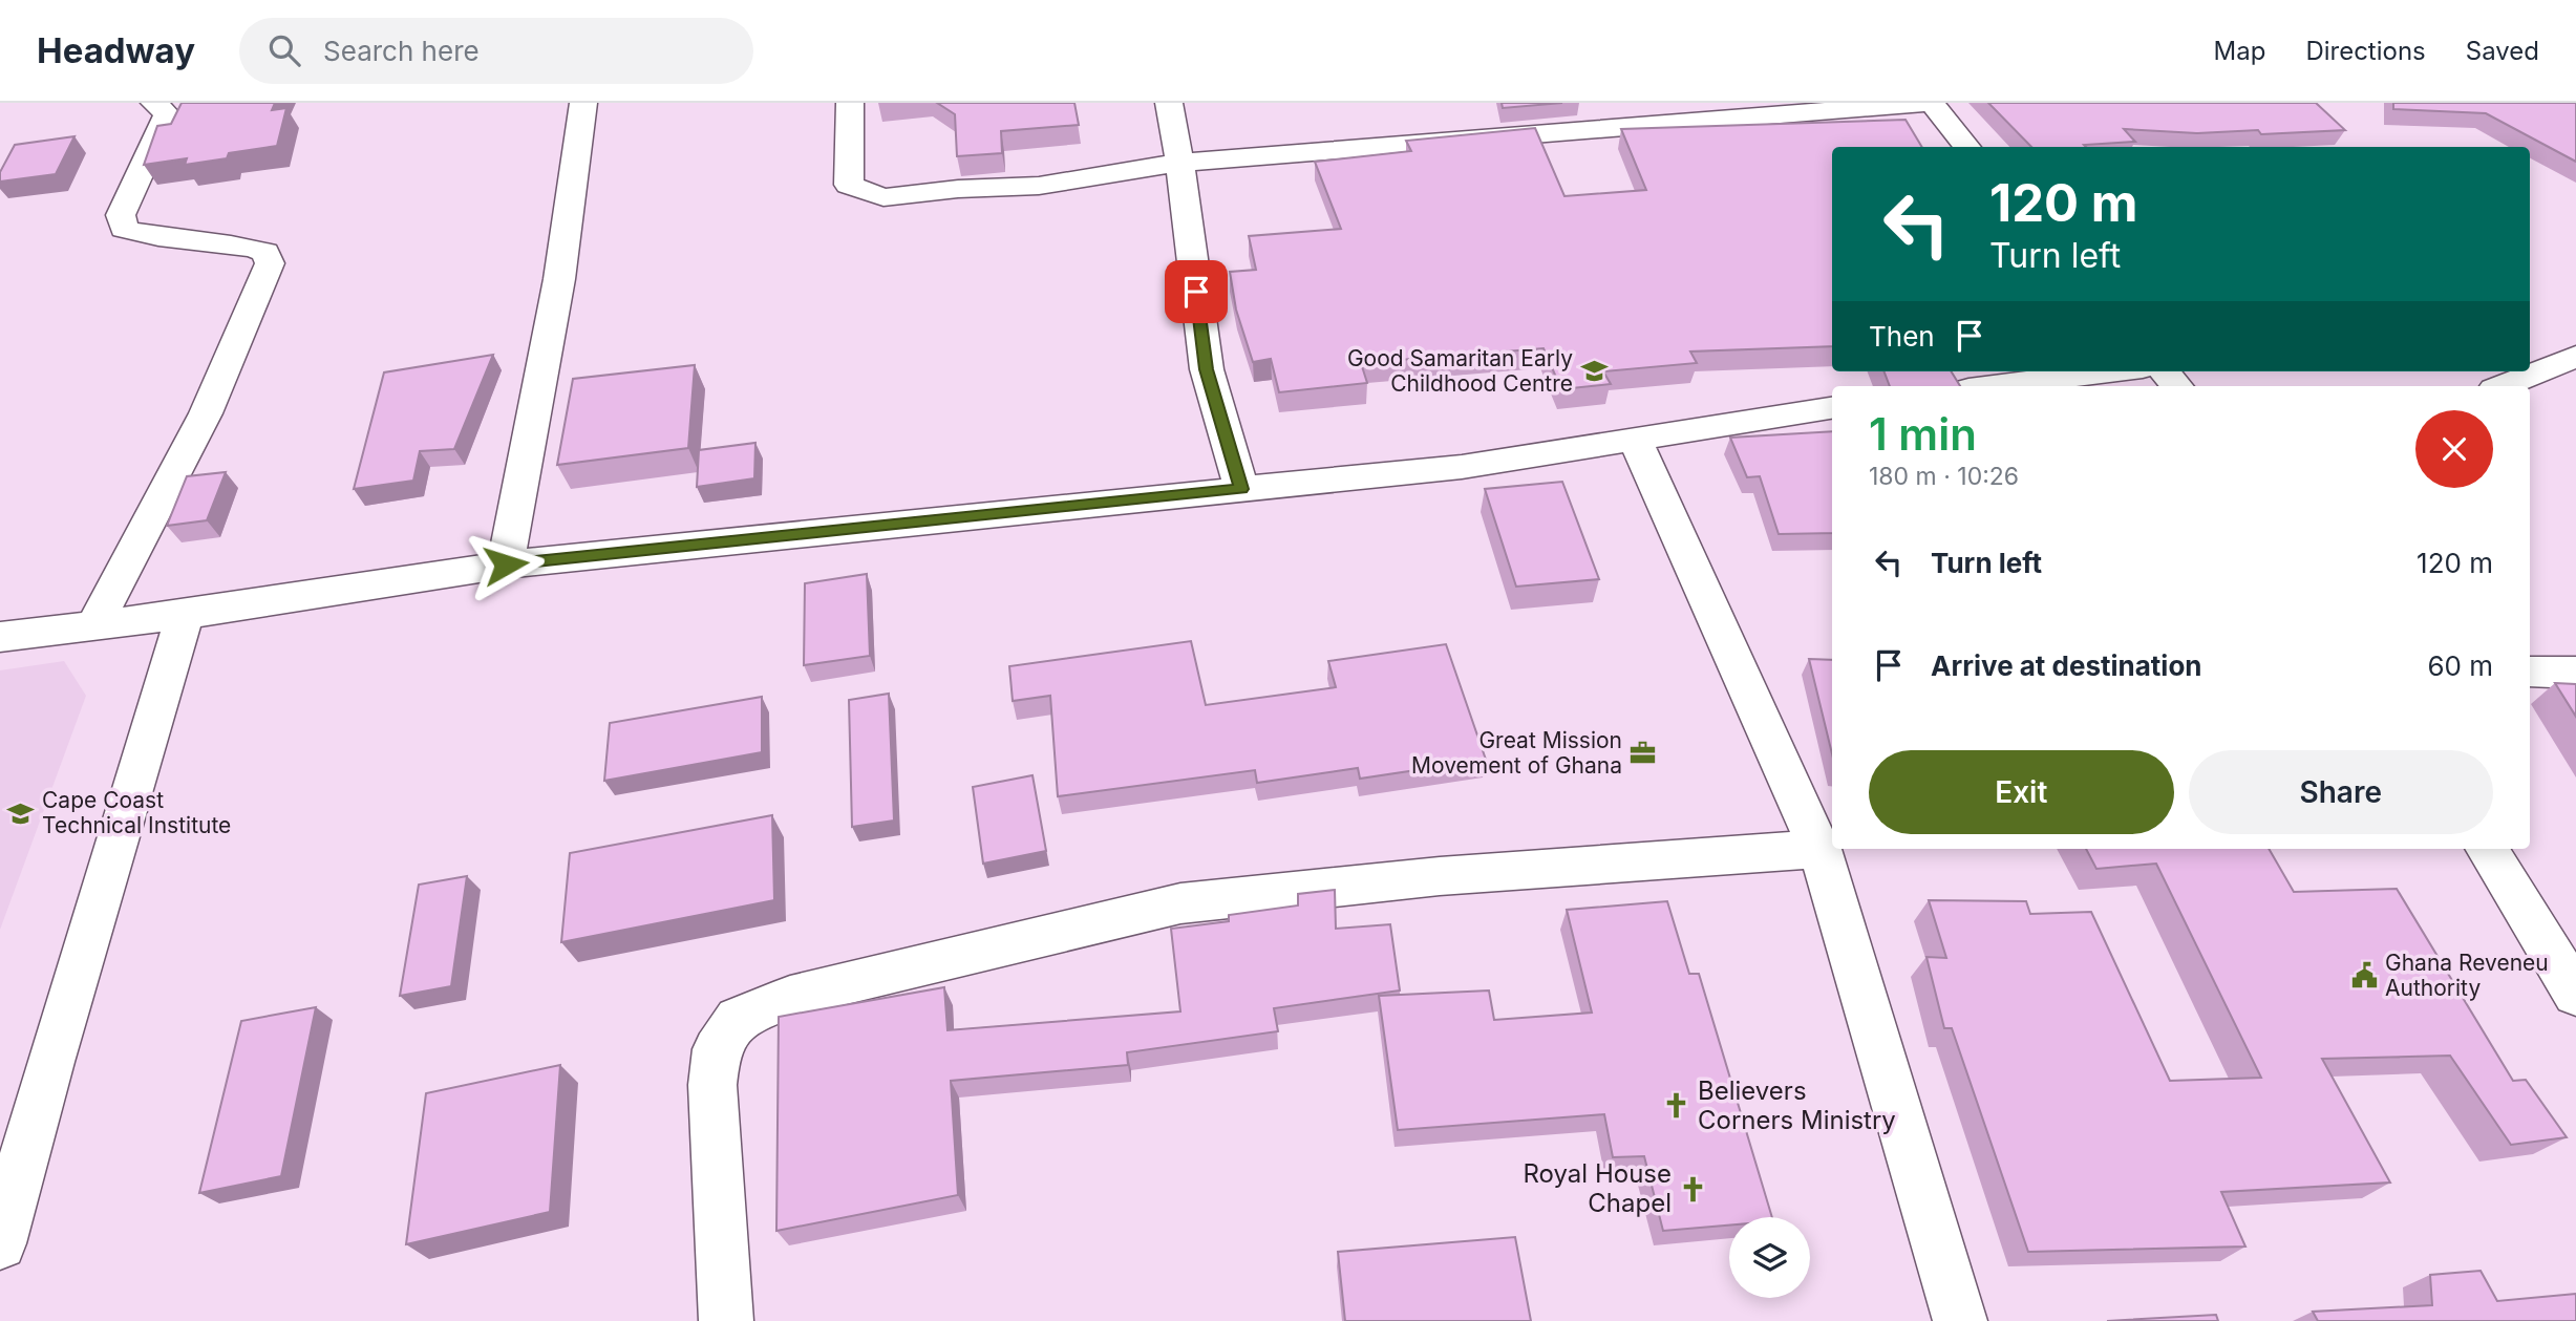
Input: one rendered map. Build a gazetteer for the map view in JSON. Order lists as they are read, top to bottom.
{
  "places": {
    "school or university": ["Good Samaritan Early Childhood Centre", "Cape Coast Technical Institute"],
    "office": ["Great Mission Movement of Ghana"],
    "public building": ["Ghana Reveneu Authority"],
    "church": ["Believers Corners Ministry", "Royal House Chapel"]
  },
  "page": {
    "header": "Headway",
    "search": "Search here",
    "nav": ["Map", "Directions", "Saved"],
    "turn": ["120 m", "Turn left"],
    "then": "Then",
    "heading": ["1 min", "180 m · 10:26"],
    "list": [
      {
        "name": "Turn left",
        "value": "120 m"
      },
      {
        "name": "Arrive at destination",
        "value": "60 m"
      }
    ],
    "buttons": ["Exit", "Share"]
  }
}
